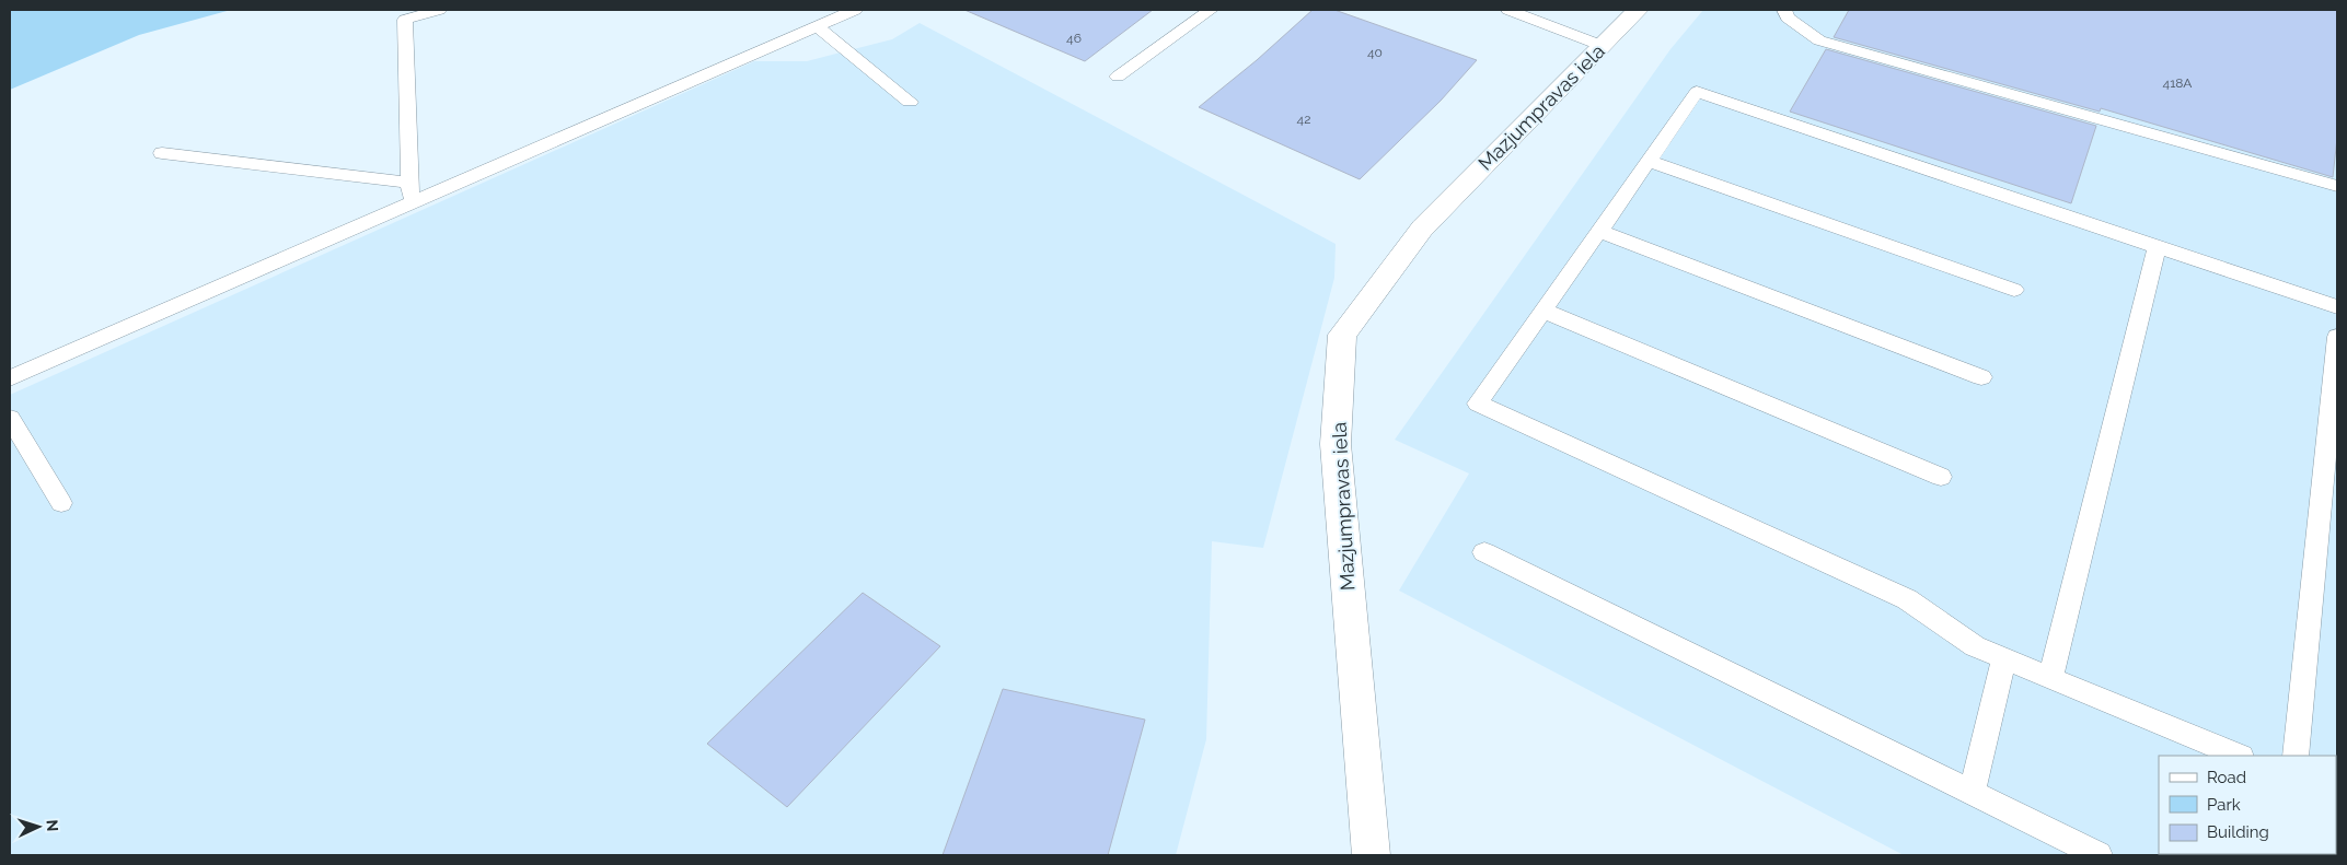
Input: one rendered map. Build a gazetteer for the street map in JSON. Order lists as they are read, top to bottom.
{
  "streets": {
    "street": ["Mazjumpravas iela"]
  },
  "house_numbers": [
    "46",
    "40",
    "418A",
    "42"
  ],
  "legend": ["Road", "Park", "Building"],
  "north": "right"
}
